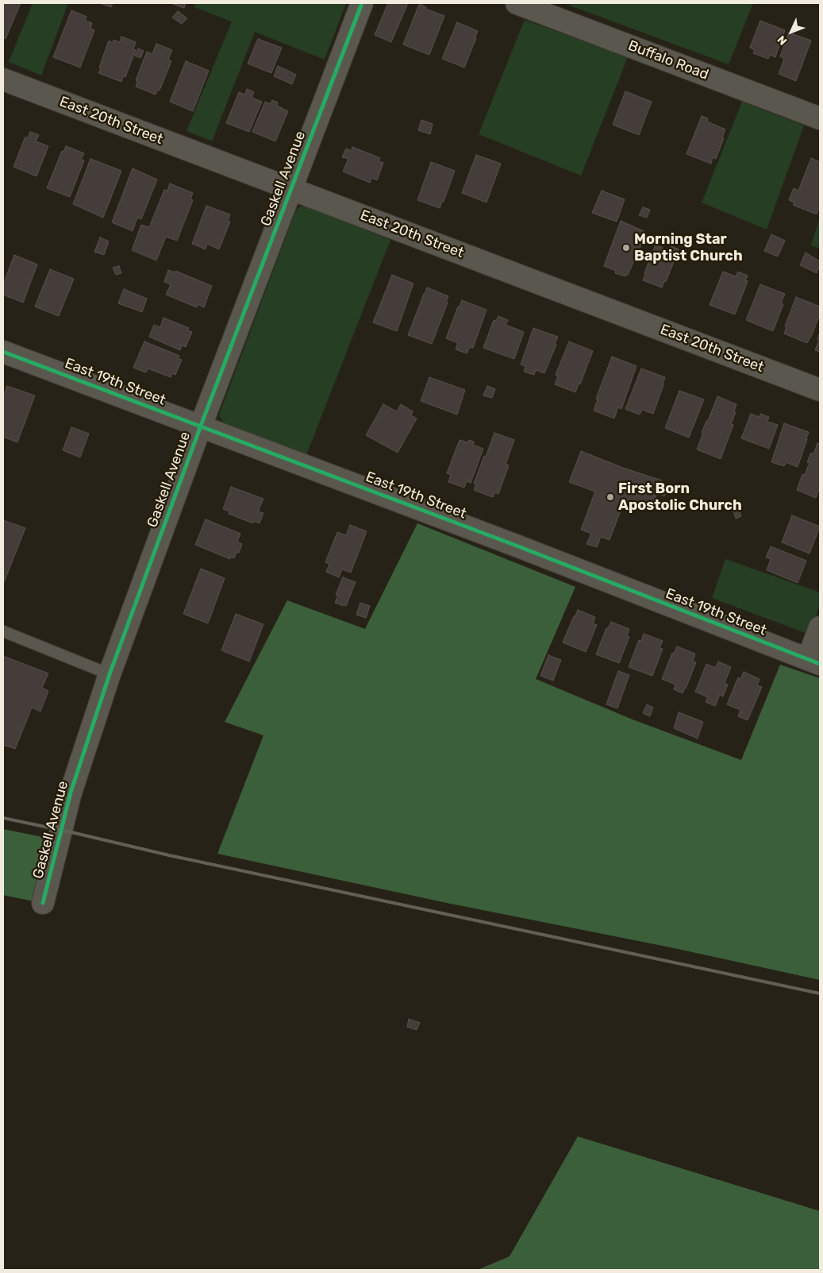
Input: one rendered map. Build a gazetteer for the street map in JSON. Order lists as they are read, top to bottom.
{
  "streets": {
    "street": [
      "Buffalo Road",
      "East 20th Street",
      "Gaskell Avenue",
      "East 19th Street"
    ]
  },
  "crossings": [
    ["East 20th Street", "Gaskell Avenue"],
    ["Gaskell Avenue", "East 19th Street"]
  ],
  "places": ["Morning Star Baptist Church", "First Born Apostolic Church"],
  "north": "bottom left"
}
